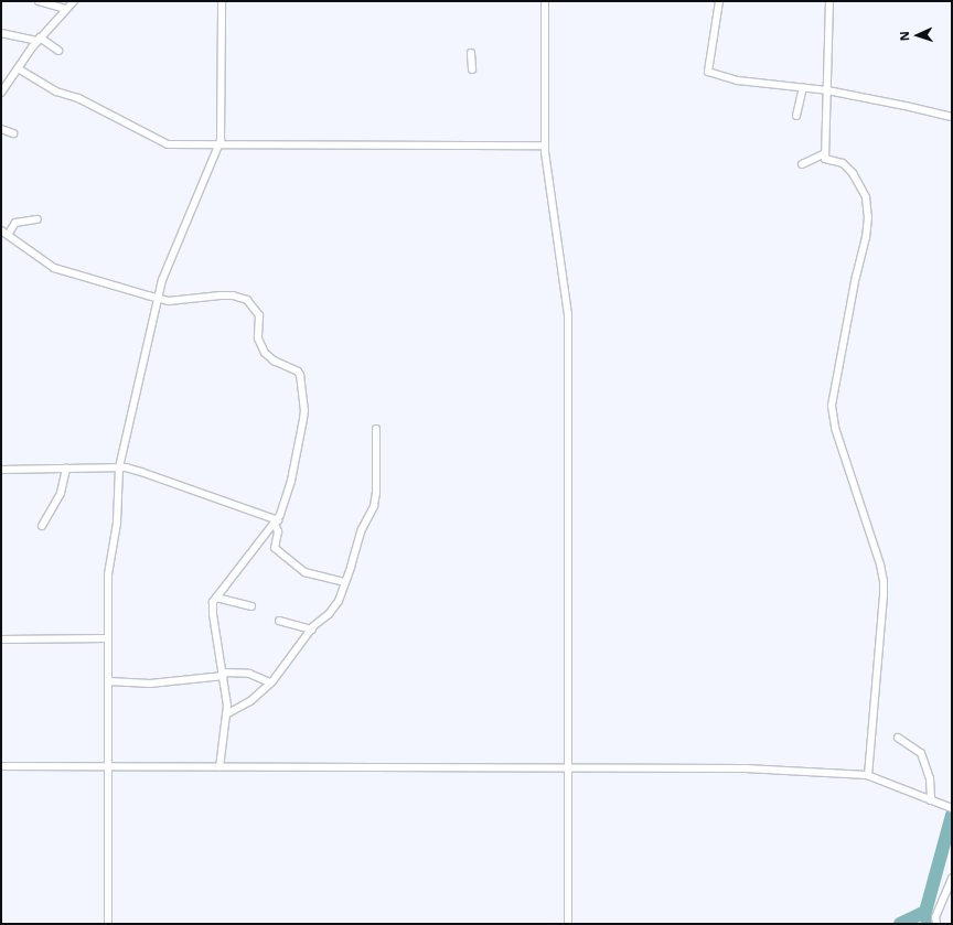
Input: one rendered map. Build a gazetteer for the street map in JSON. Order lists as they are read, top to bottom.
{
  "north": "left"
}
